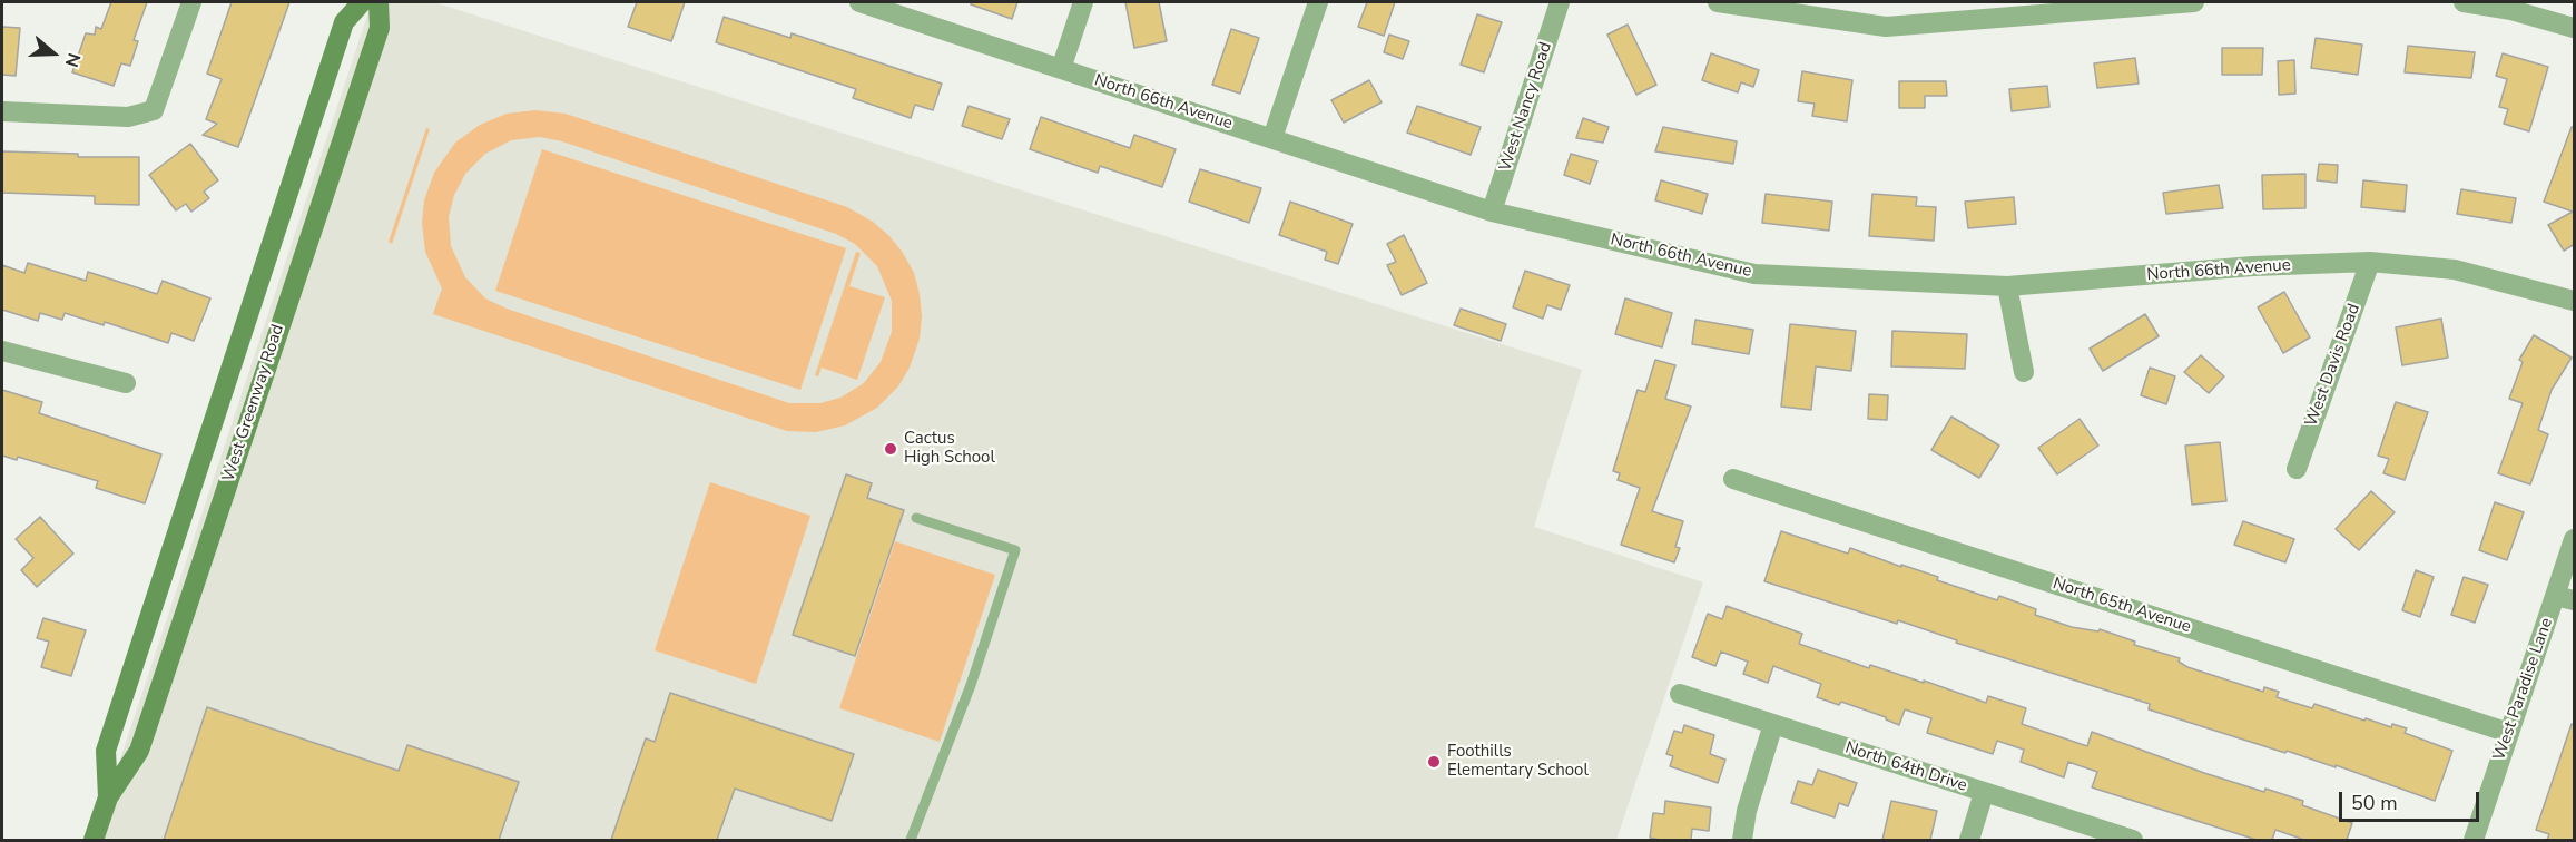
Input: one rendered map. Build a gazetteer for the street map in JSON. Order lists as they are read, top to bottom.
{
  "streets": {
    "main road": ["West Greenway Road"],
    "street": [
      "North 66th Avenue",
      "West Nancy Road",
      "West Davis Road",
      "North 65th Avenue",
      "West Paradise Lane",
      "North 64th Drive"
    ]
  },
  "crossings": [
    ["North 66th Avenue", "West Nancy Road"],
    ["North 66th Avenue", "West Davis Road"],
    ["North 65th Avenue", "West Paradise Lane"]
  ],
  "places": ["Cactus High School", "Foothills Elementary School"],
  "scale_bar": "50 m",
  "north": "right"
}
